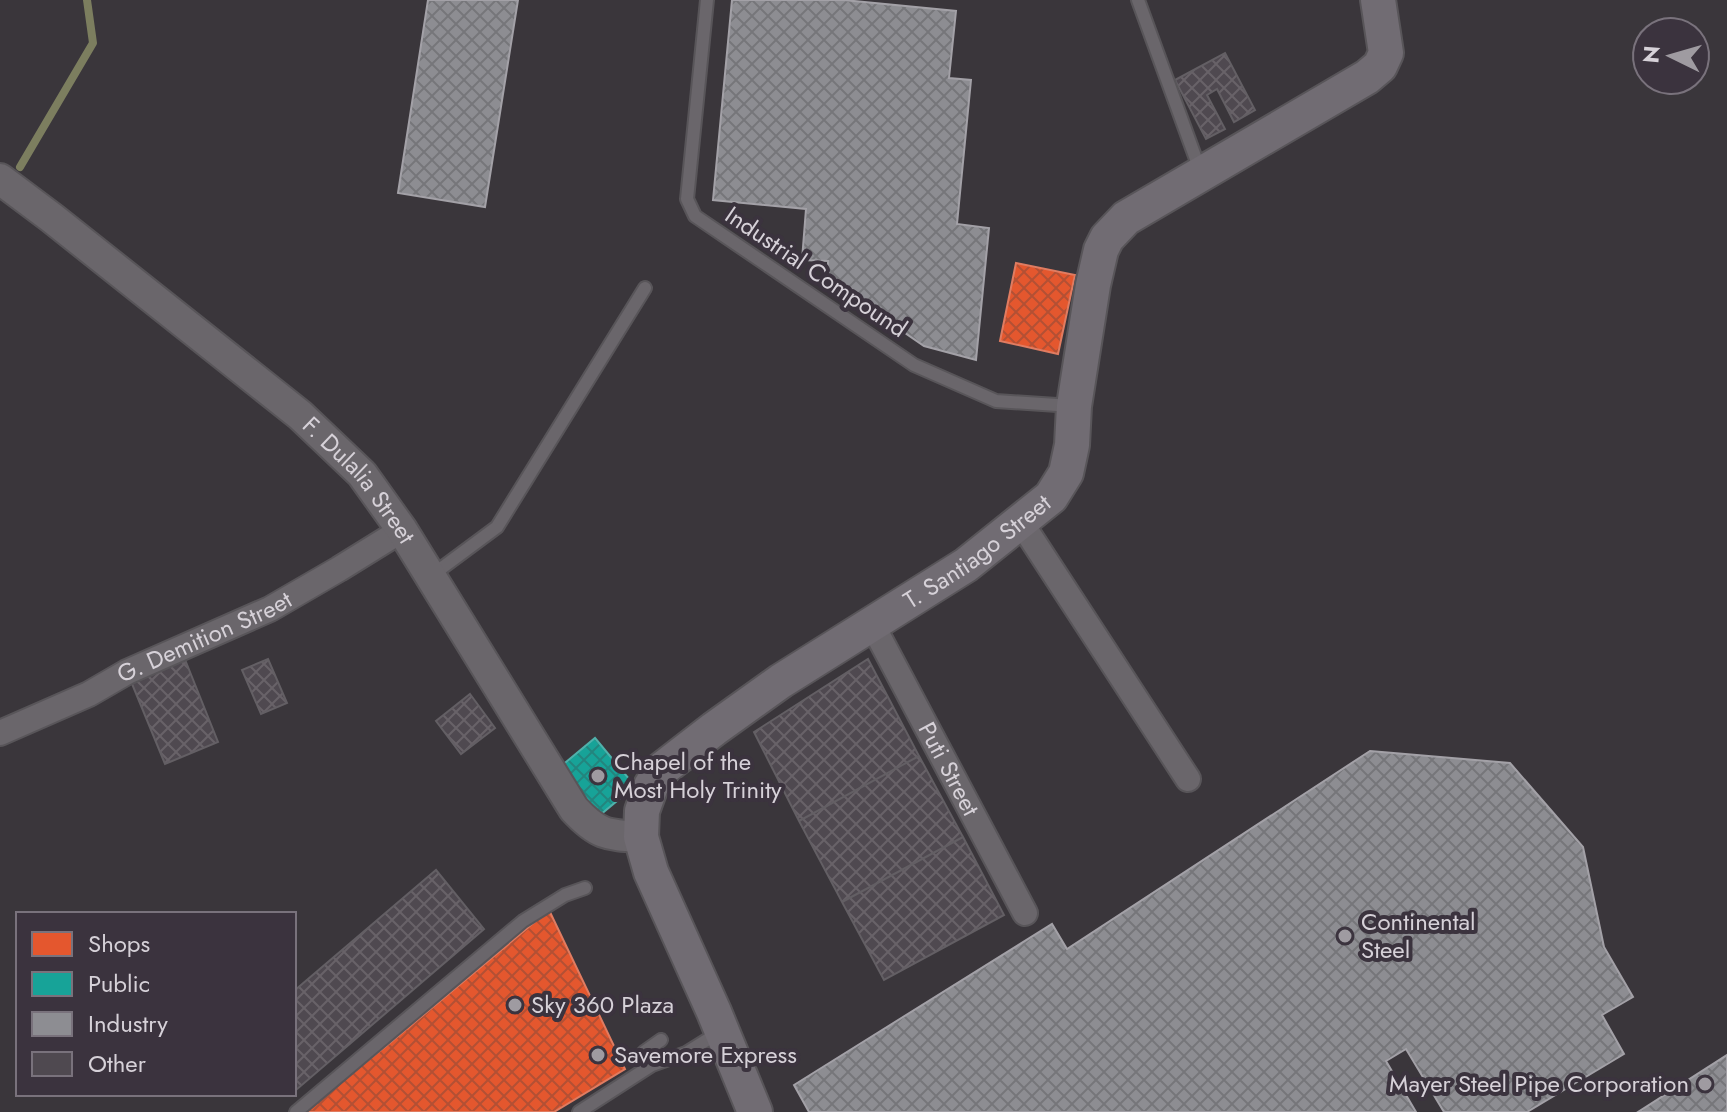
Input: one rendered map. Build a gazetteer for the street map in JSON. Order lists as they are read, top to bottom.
{
  "streets": {
    "main road": ["T. Santiago Street"],
    "street": ["F. Dulalia Street", "G. Demition Street", "Puti Street"],
    "lane": ["Industrial Compound"]
  },
  "crossings": [
    ["Industrial Compound", "T. Santiago Street"],
    ["F. Dulalia Street", "T. Santiago Street"],
    ["F. Dulalia Street", "G. Demition Street"],
    ["T. Santiago Street", "Puti Street"]
  ],
  "places": [
    "Chapel of the Most Holy Trinity",
    "Continental Steel",
    "Sky 360 Plaza",
    "Savemore Express",
    "Mayer Steel Pipe Corporation"
  ],
  "legend": [
    "Shops",
    "Public",
    "Industry",
    "Other"
  ],
  "north": "left"
}
